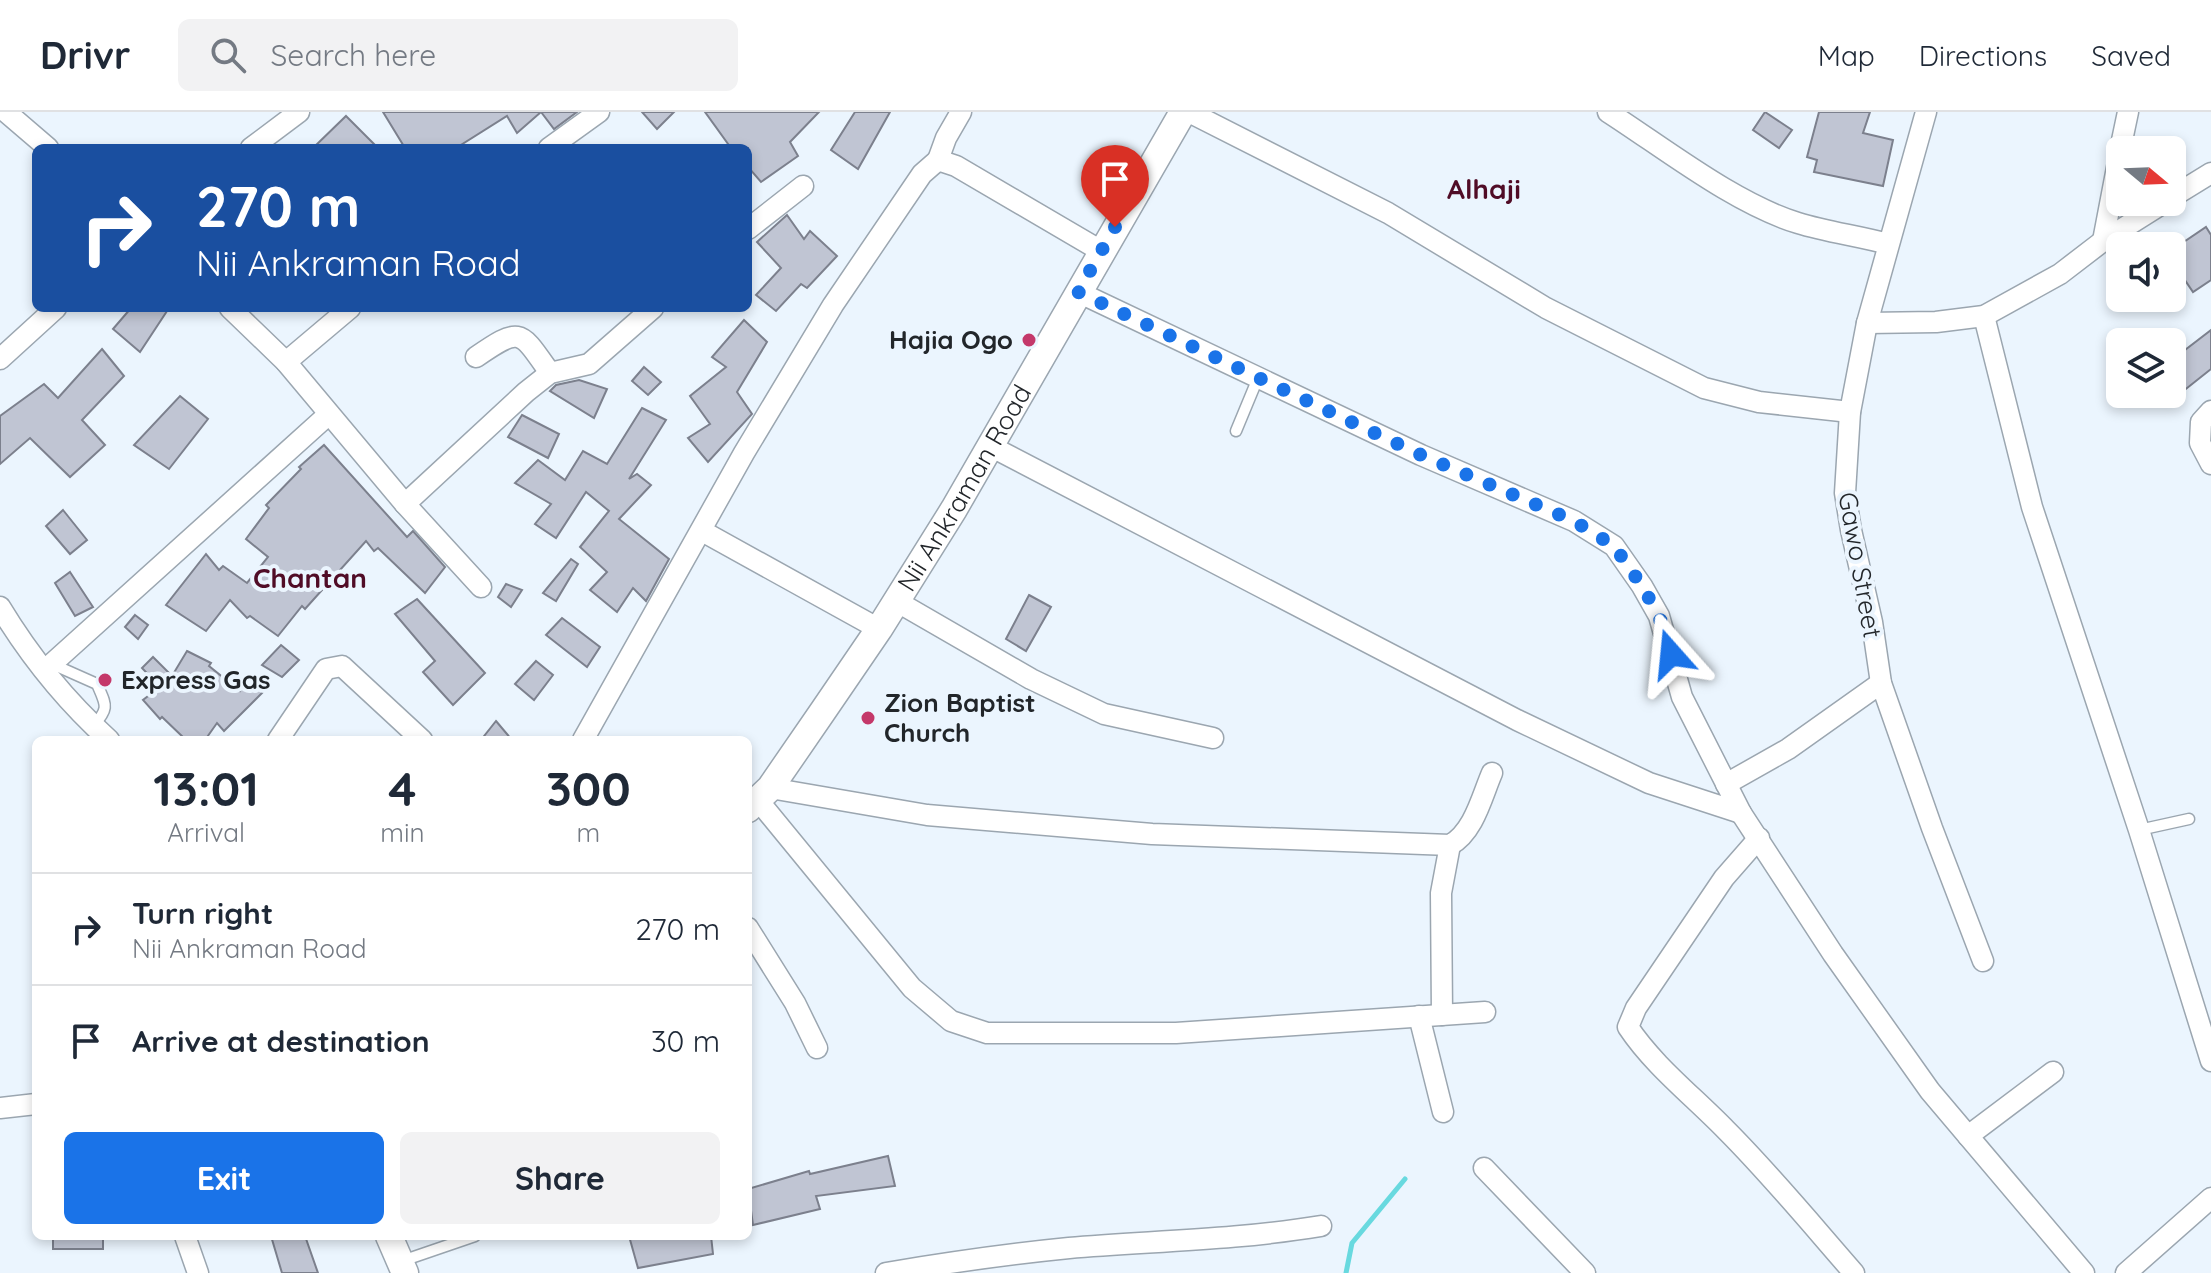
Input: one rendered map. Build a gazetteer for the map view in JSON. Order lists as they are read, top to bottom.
{
  "streets": {
    "street": ["Nii Ankraman Road", "Gawo Street"]
  },
  "districts": ["Alhaji", "Chantan"],
  "places": ["Hajia Ogo", "Express Gas", "Zion Baptist Church"],
  "north": "right",
  "page": {
    "header": "Drivr",
    "search": "Search here",
    "nav": ["Map", "Directions", "Saved"],
    "turn": ["270 m", "Nii Ankraman Road"],
    "eta": [
      "13:01",
      "Arrival",
      "4",
      "min",
      "300",
      "m"
    ],
    "list": [
      {
        "name": "Turn right",
        "note": "Nii Ankraman Road",
        "value": "270 m"
      },
      {
        "name": "Arrive at destination",
        "value": "30 m"
      }
    ],
    "buttons": ["Exit", "Share"]
  }
}
